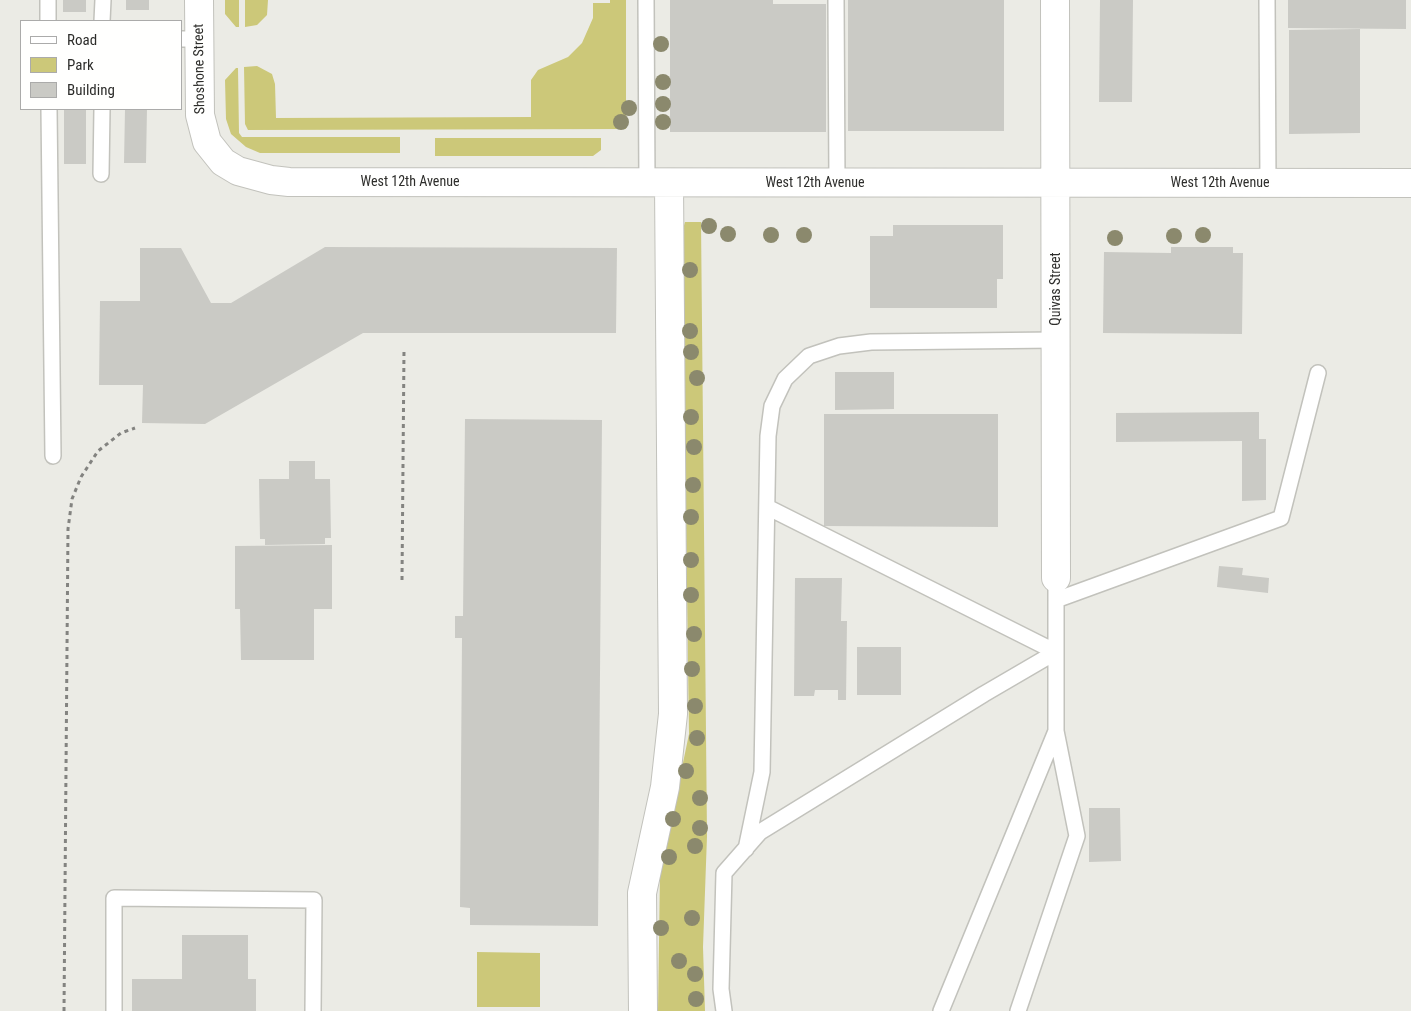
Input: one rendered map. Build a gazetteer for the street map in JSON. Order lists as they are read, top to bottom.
{
  "streets": {
    "street": ["Shoshone Street", "West 12th Avenue", "Quivas Street"]
  },
  "crossings": [
    ["Shoshone Street", "West 12th Avenue"],
    ["West 12th Avenue", "Quivas Street"]
  ],
  "legend": ["Road", "Park", "Building"]
}
